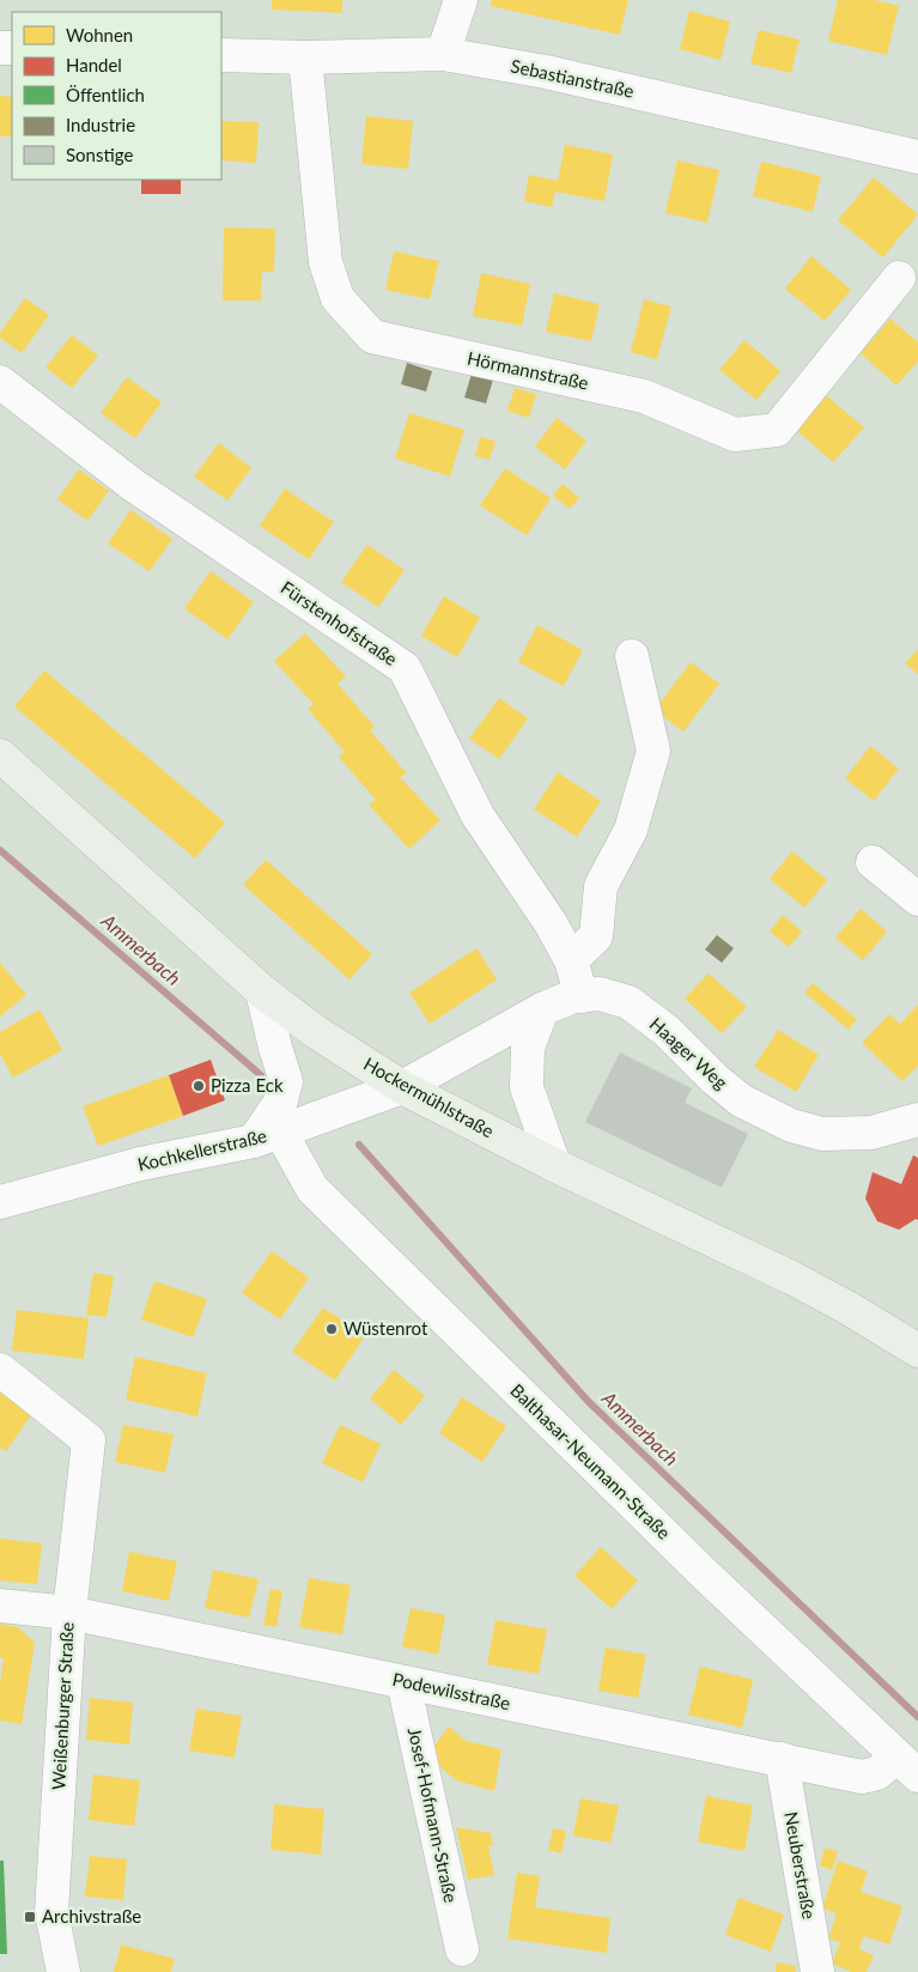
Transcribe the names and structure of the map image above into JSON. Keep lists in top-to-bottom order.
{
  "streets": {
    "main road": ["Hockermühlstraße"],
    "street": [
      "Sebastianstraße",
      "Hörmannstraße",
      "Fürstenhofstraße",
      "Haager Weg",
      "Kochkellerstraße",
      "Balthasar-Neumann-Straße",
      "Podewilsstraße",
      "Weißenburger Straße",
      "Josef-Hofmann-Straße",
      "Neuberstraße"
    ]
  },
  "crossings": [
    ["Sebastianstraße", "Hörmannstraße"],
    ["Fürstenhofstraße", "Haager Weg"],
    ["Haager Weg", "Hockermühlstraße"],
    ["Haager Weg", "Kochkellerstraße"],
    ["Hockermühlstraße", "Kochkellerstraße"],
    ["Kochkellerstraße", "Balthasar-Neumann-Straße"],
    ["Balthasar-Neumann-Straße", "Podewilsstraße"],
    ["Podewilsstraße", "Weißenburger Straße"],
    ["Podewilsstraße", "Josef-Hofmann-Straße"],
    ["Podewilsstraße", "Neuberstraße"]
  ],
  "water": ["Ammerbach"],
  "places": {
    "other": ["Pizza Eck", "Wüstenrot"],
    "transit": ["Archivstraße"]
  },
  "legend": [
    "Wohnen",
    "Handel",
    "Öffentlich",
    "Industrie",
    "Sonstige"
  ]
}
